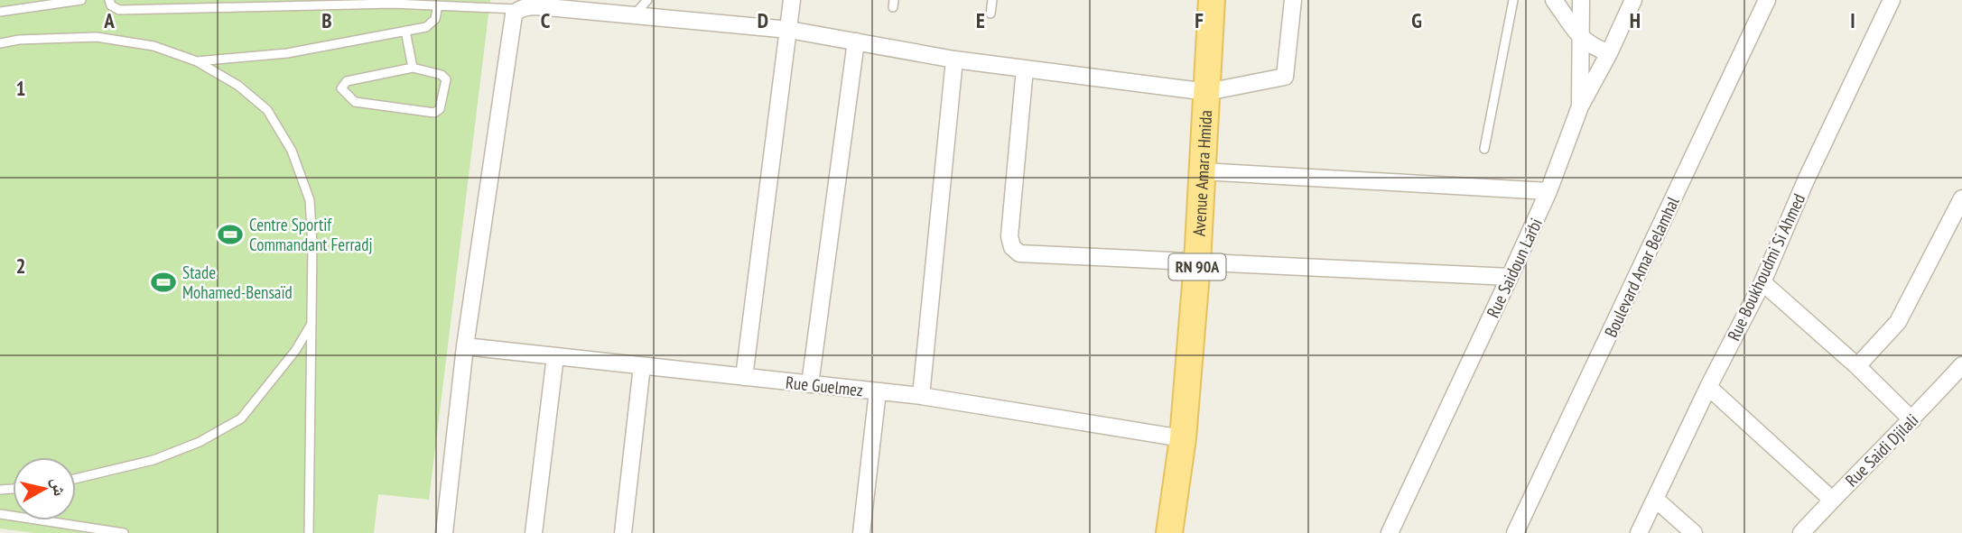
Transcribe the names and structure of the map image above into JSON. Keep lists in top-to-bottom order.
{
  "streets": {
    "main road": ["Avenue Amara Hmida", "RN 90A"],
    "street": [
      "Boulevard Amar Belamhal",
      "Rue Boukhoudmi Si Ahmed",
      "Rue Saidoun Larbi",
      "Rue Guelmez",
      "Rue Saidi Djilali"
    ]
  },
  "crossings": [
    ["Avenue Amara Hmida", "Rue Guelmez"]
  ],
  "places": {
    "sports": ["Centre Sportif Commandant Ferradj", "Stade Mohamed-Bensaïd"]
  },
  "north": "right",
  "grid": {
    "columns": [
      "A",
      "B",
      "C",
      "D",
      "E",
      "F",
      "G",
      "H",
      "I"
    ],
    "rows": ["1", "2"]
  }
}
